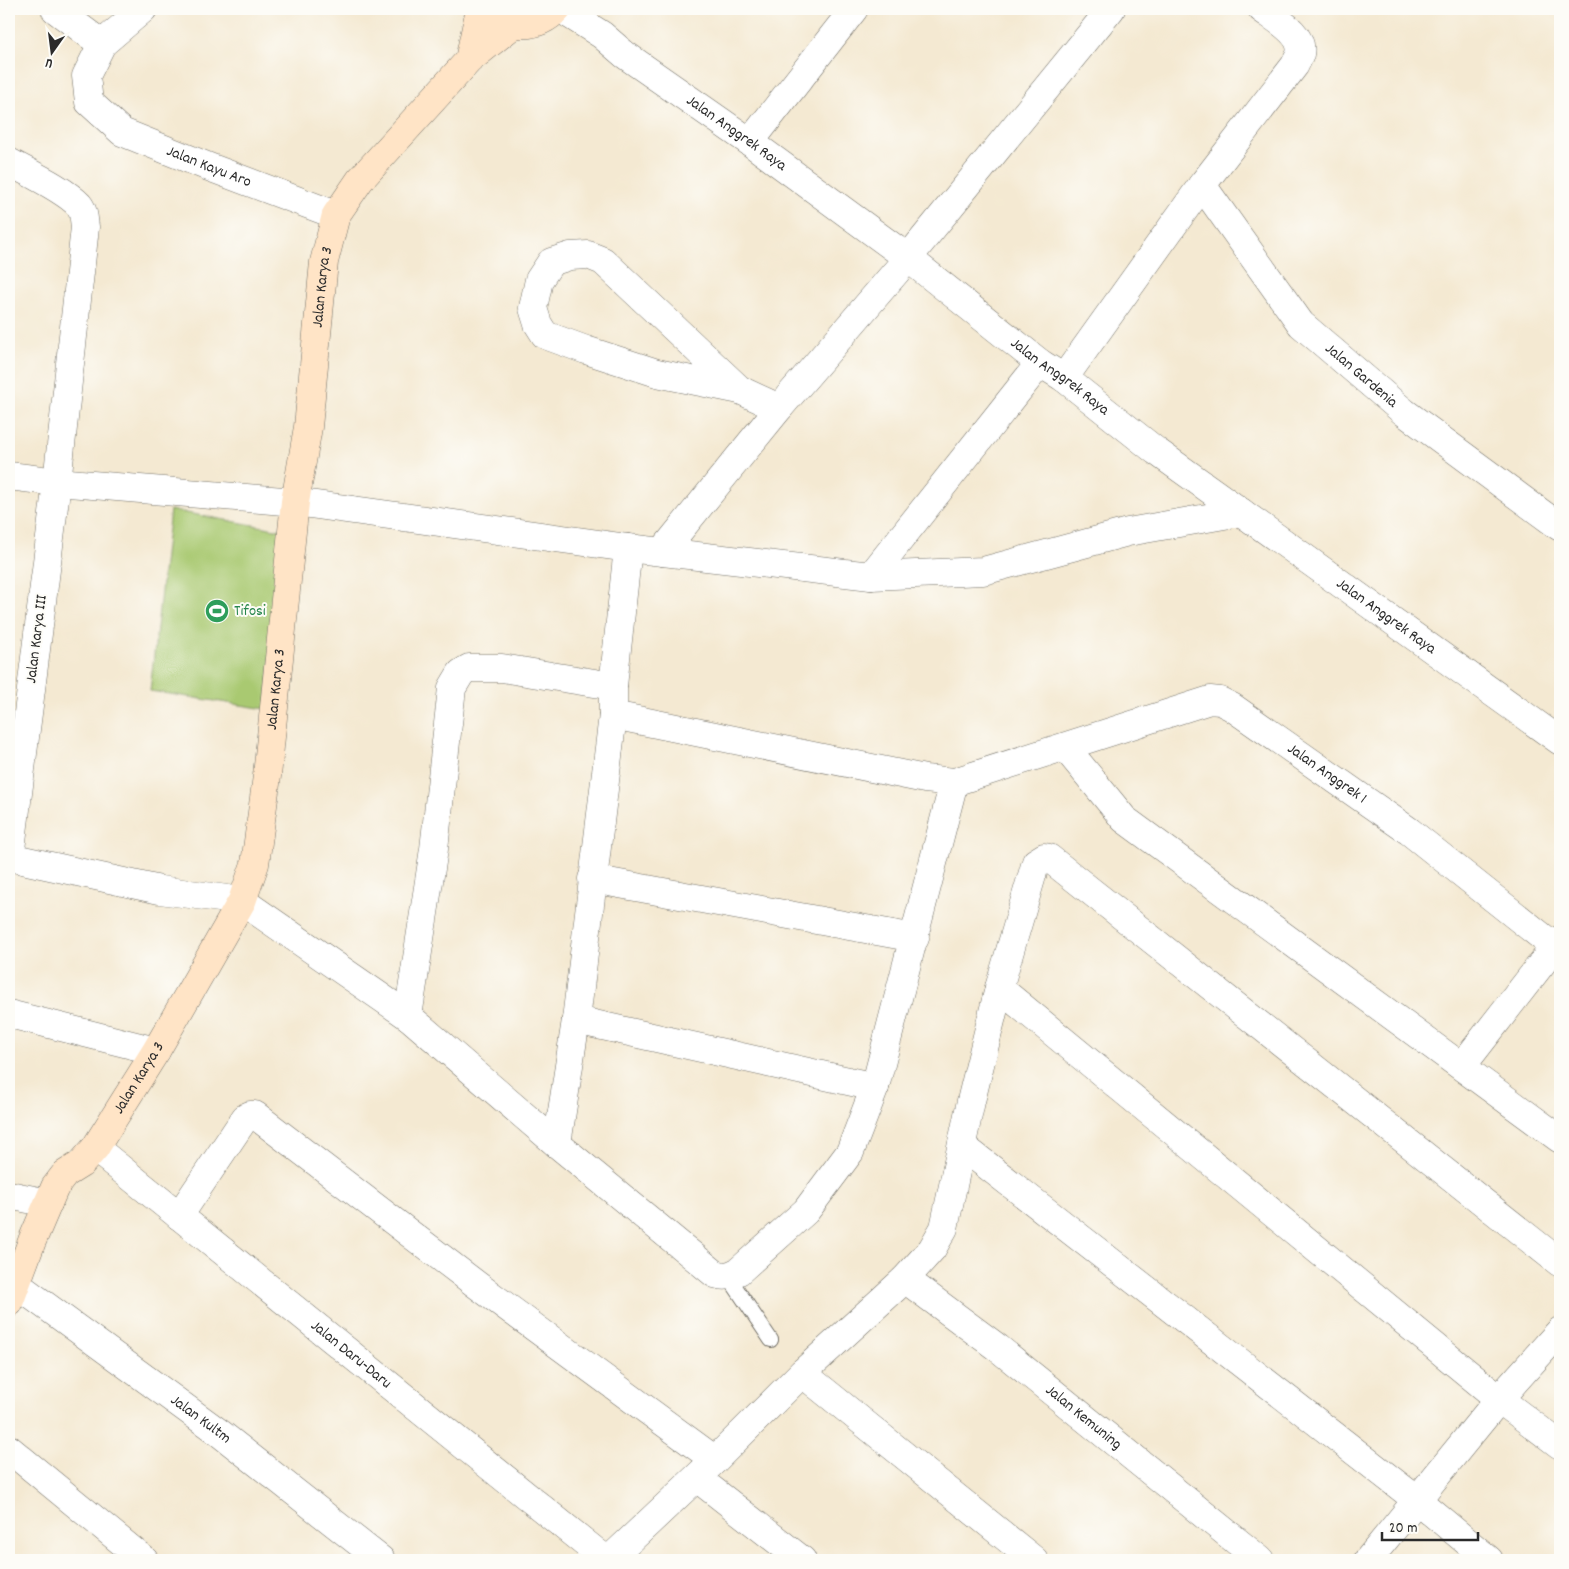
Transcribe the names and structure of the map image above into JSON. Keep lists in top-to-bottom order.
{
  "streets": {
    "street": [
      "Jalan Anggrek Raya",
      "Jalan Kayu Aro",
      "Jalan Karya 3",
      "Jalan Gardenia",
      "Jalan Karya III",
      "Jalan Anggrek 1",
      "Jalan Daru-Daru",
      "Jalan Kemuning",
      "Jalan Kultm"
    ]
  },
  "crossings": [
    ["Jalan Kayu Aro", "Jalan Karya 3"],
    ["Jalan Karya 3", "Jalan Daru-Daru"],
    ["Jalan Karya 3", "Jalan Kultm"]
  ],
  "places": {
    "sports": ["Tifosi"]
  },
  "scale_bar": "20 m",
  "north": "bottom"
}
